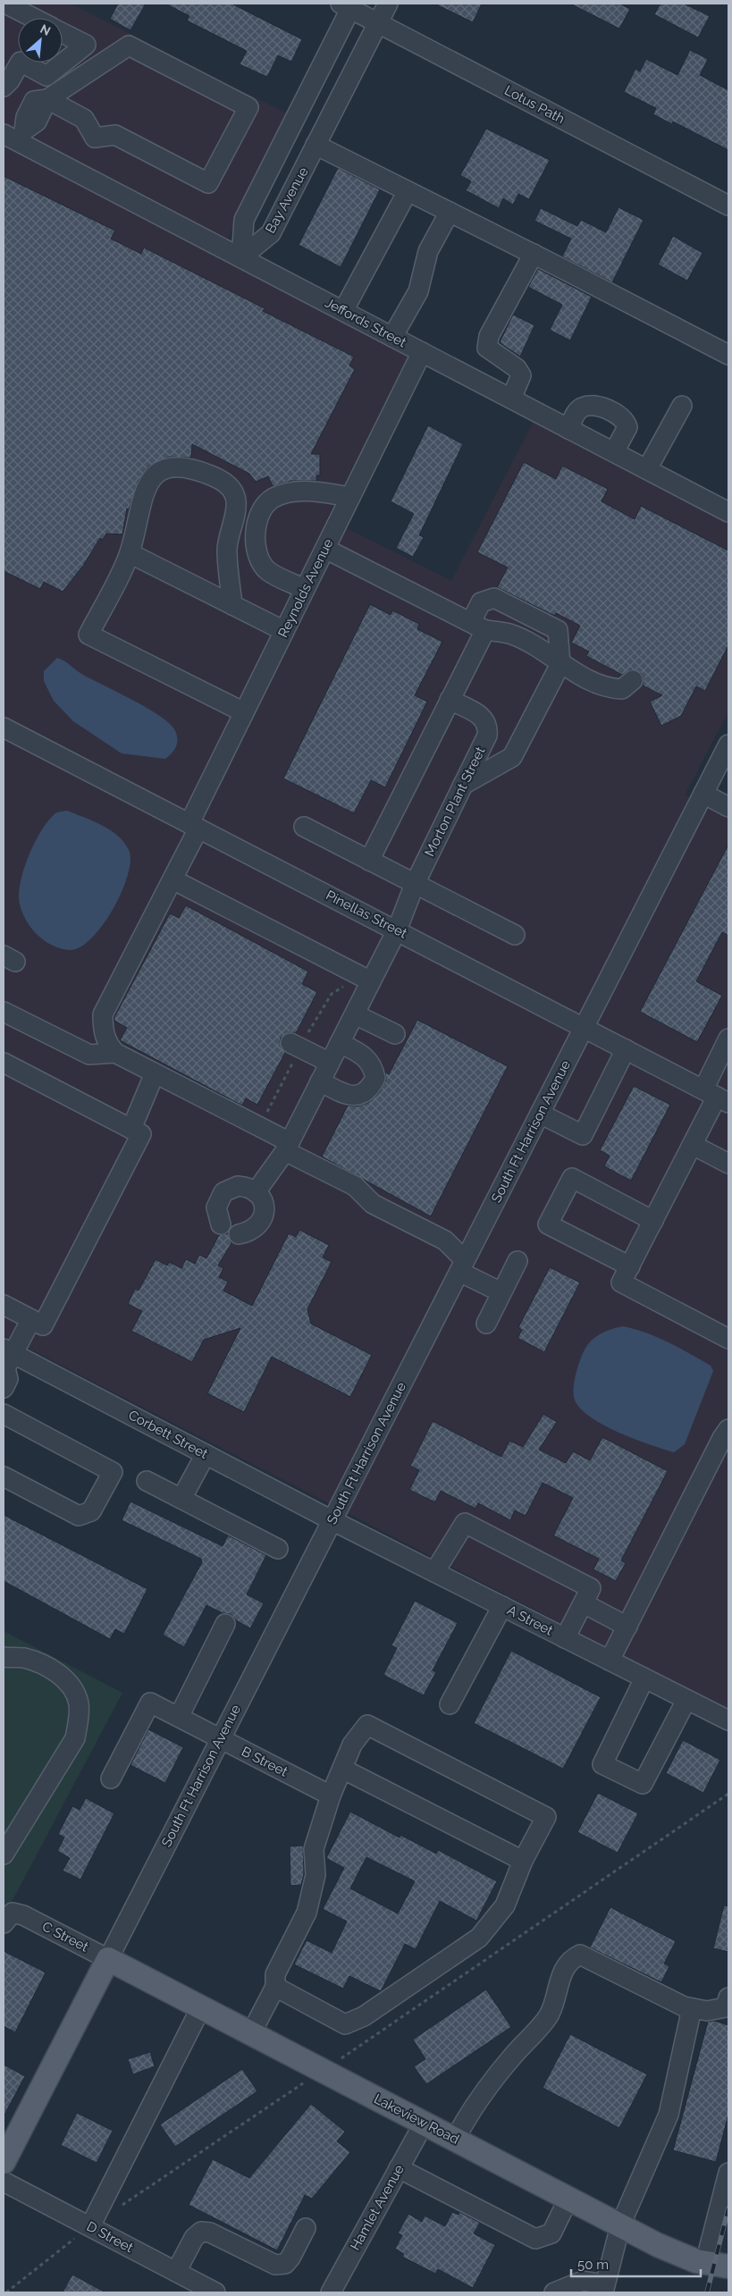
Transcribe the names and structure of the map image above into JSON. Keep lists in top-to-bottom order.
{
  "streets": {
    "main road": ["South Ft Harrison Avenue", "Lakeview Road"],
    "street": [
      "Lotus Path",
      "Bay Avenue",
      "Jeffords Street",
      "Reynolds Avenue",
      "Morton Plant Street",
      "Pinellas Street",
      "Corbett Street",
      "A Street",
      "B Street",
      "C Street",
      "Hamlet Avenue",
      "D Street"
    ]
  },
  "crossings": [
    ["Lotus Path", "Bay Avenue"],
    ["Bay Avenue", "Jeffords Street"],
    ["Jeffords Street", "Reynolds Avenue"],
    ["Reynolds Avenue", "Pinellas Street"],
    ["Morton Plant Street", "Pinellas Street"],
    ["Pinellas Street", "South Ft Harrison Avenue"],
    ["South Ft Harrison Avenue", "Corbett Street"],
    ["South Ft Harrison Avenue", "A Street"],
    ["South Ft Harrison Avenue", "B Street"],
    ["South Ft Harrison Avenue", "C Street"],
    ["South Ft Harrison Avenue", "Lakeview Road"],
    ["Corbett Street", "A Street"],
    ["C Street", "Lakeview Road"],
    ["Lakeview Road", "Hamlet Avenue"]
  ],
  "scale_bar": "50 m",
  "north": "top right"
}
